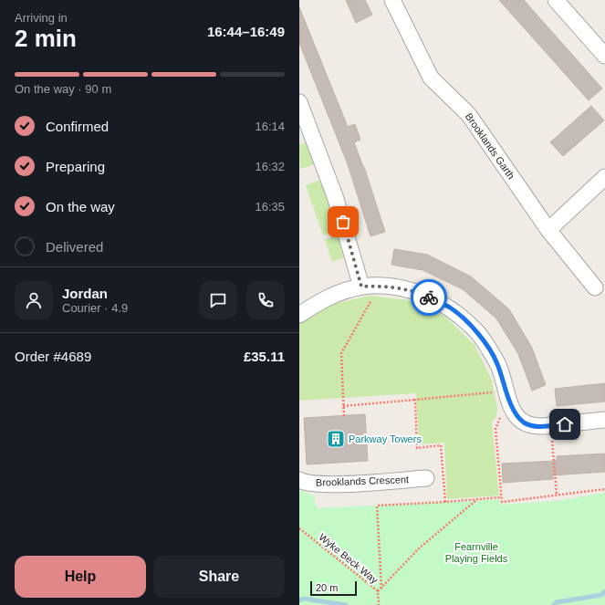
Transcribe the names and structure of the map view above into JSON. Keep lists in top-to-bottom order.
{
  "streets": {
    "street": ["Brooklands Garth", "Brooklands Crescent"],
    "path": ["Wyke Beck Way"]
  },
  "parks": ["Fearnville Playing Fields"],
  "places": {
    "building": ["Parkway Towers"]
  },
  "scale_bar": "20 m",
  "page": {
    "heading": ["2 min", "Arriving in", "16:44–16:49"],
    "panel": [
      "Jordan",
      "Courier · 4.9",
      "Order #4689",
      "£35.11"
    ],
    "bar": "On the way · 90 m",
    "list": [
      ["Confirmed", "16:14"],
      ["Preparing", "16:32"],
      ["On the way", "16:35"],
      "Delivered"
    ],
    "buttons": ["Help", "Share"],
    "scale": "20 m"
  }
}
